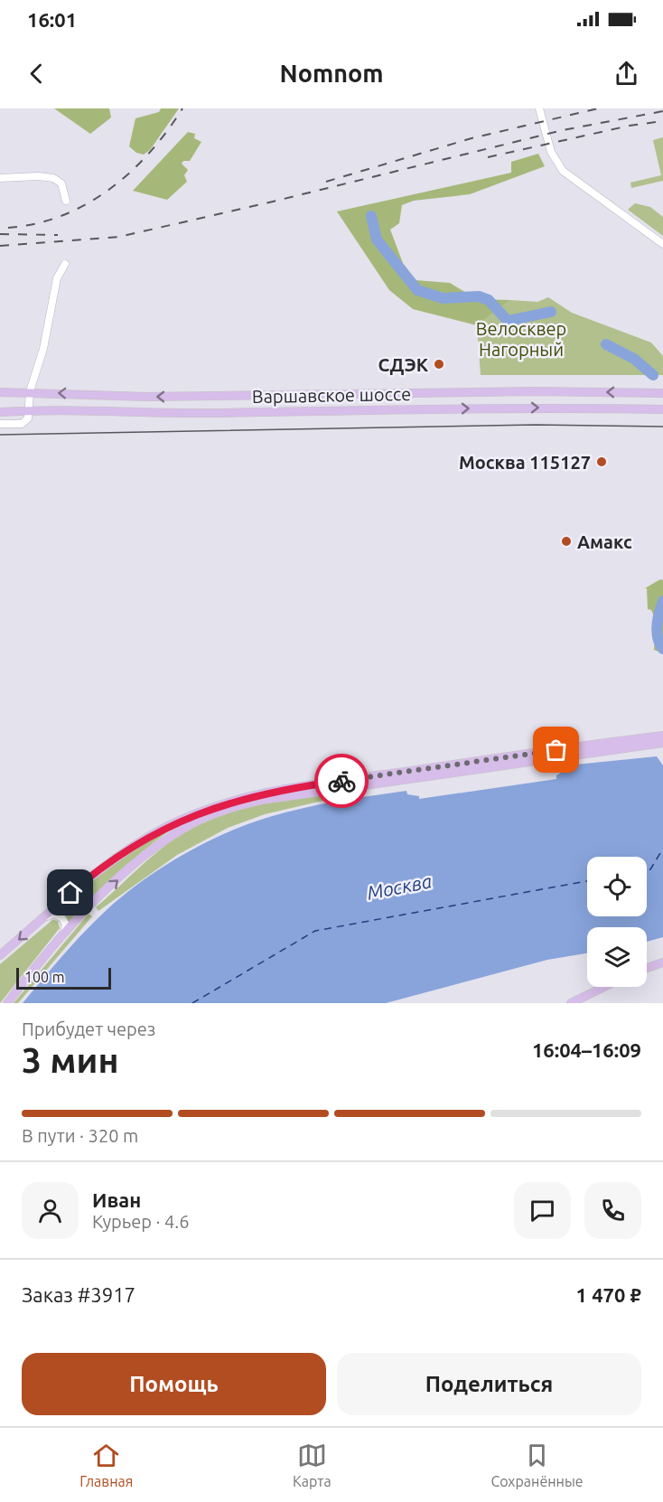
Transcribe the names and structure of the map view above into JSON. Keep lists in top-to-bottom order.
{
  "streets": {
    "main road": ["Варшавское шоссе"]
  },
  "water": ["Москва"],
  "parks": ["Велосквер Нагорный"],
  "places": ["СДЭК", "Москва 115127", "Амакс"],
  "scale_bar": "100 m",
  "page": {
    "status": "16:01",
    "header": "Nomnom",
    "scale": "100 m",
    "heading": ["3 мин", "Прибудет через", "16:04–16:09"],
    "panel": [
      "Иван",
      "Курьер · 4.6",
      "Заказ #3917",
      "1 470 ₽"
    ],
    "bar": "В пути · 320 m",
    "buttons": ["Помощь", "Поделиться"],
    "tabs": ["Главная", "Карта", "Сохранённые"]
  }
}
